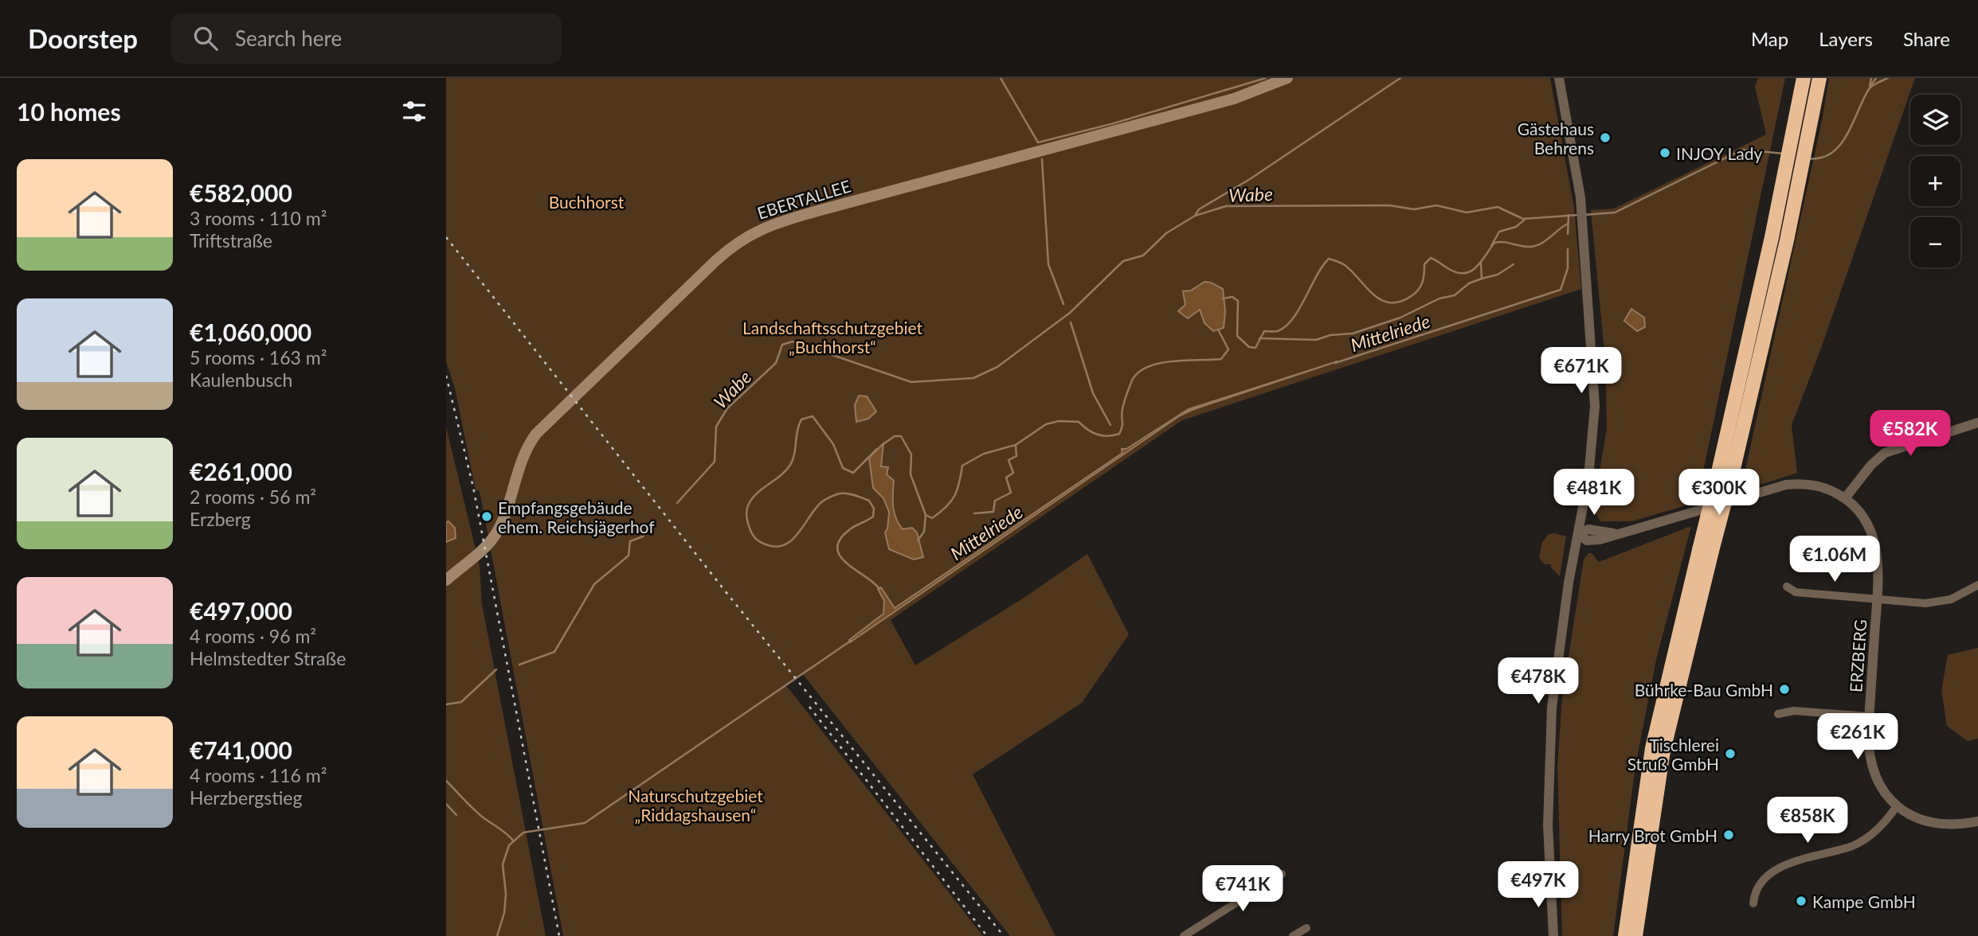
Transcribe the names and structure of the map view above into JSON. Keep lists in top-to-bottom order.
{
  "streets": {
    "main road": ["EBERTALLEE"],
    "street": ["ERZBERG"]
  },
  "water": ["Wabe", "Mittelriede"],
  "parks": ["Buchhorst", "Landschaftsschutzgebiet „Buchhorst“", "Naturschutzgebiet „Riddagshausen“"],
  "places": [
    "Gästehaus Behrens",
    "INJOY Lady",
    "Empfangsgebäude ehem. Reichsjägerhof",
    "Bührke-Bau GmbH",
    "Tischlerei Struß GmbH",
    "Harry Brot GmbH",
    "Kampe GmbH"
  ],
  "page": {
    "header": "Doorstep",
    "search": "Search here",
    "nav": ["Map", "Layers", "Share"],
    "heading": "10 homes",
    "map_buttons": ["+", "−"],
    "list": [
      {
        "name": "€582,000",
        "note": "3 rooms · 110 m² · Triftstraße"
      },
      {
        "name": "€1,060,000",
        "note": "5 rooms · 163 m² · Kaulenbusch"
      },
      {
        "name": "€261,000",
        "note": "2 rooms · 56 m² · Erzberg"
      },
      {
        "name": "€497,000",
        "note": "4 rooms · 96 m² · Helmstedter Straße"
      },
      {
        "name": "€741,000",
        "note": "4 rooms · 116 m² · Herzbergstieg"
      }
    ],
    "price": [
      "€671K",
      "€582K",
      "€481K",
      "€300K",
      "€1.06M",
      "€478K",
      "€261K",
      "€858K",
      "€497K",
      "€741K"
    ]
  }
}
